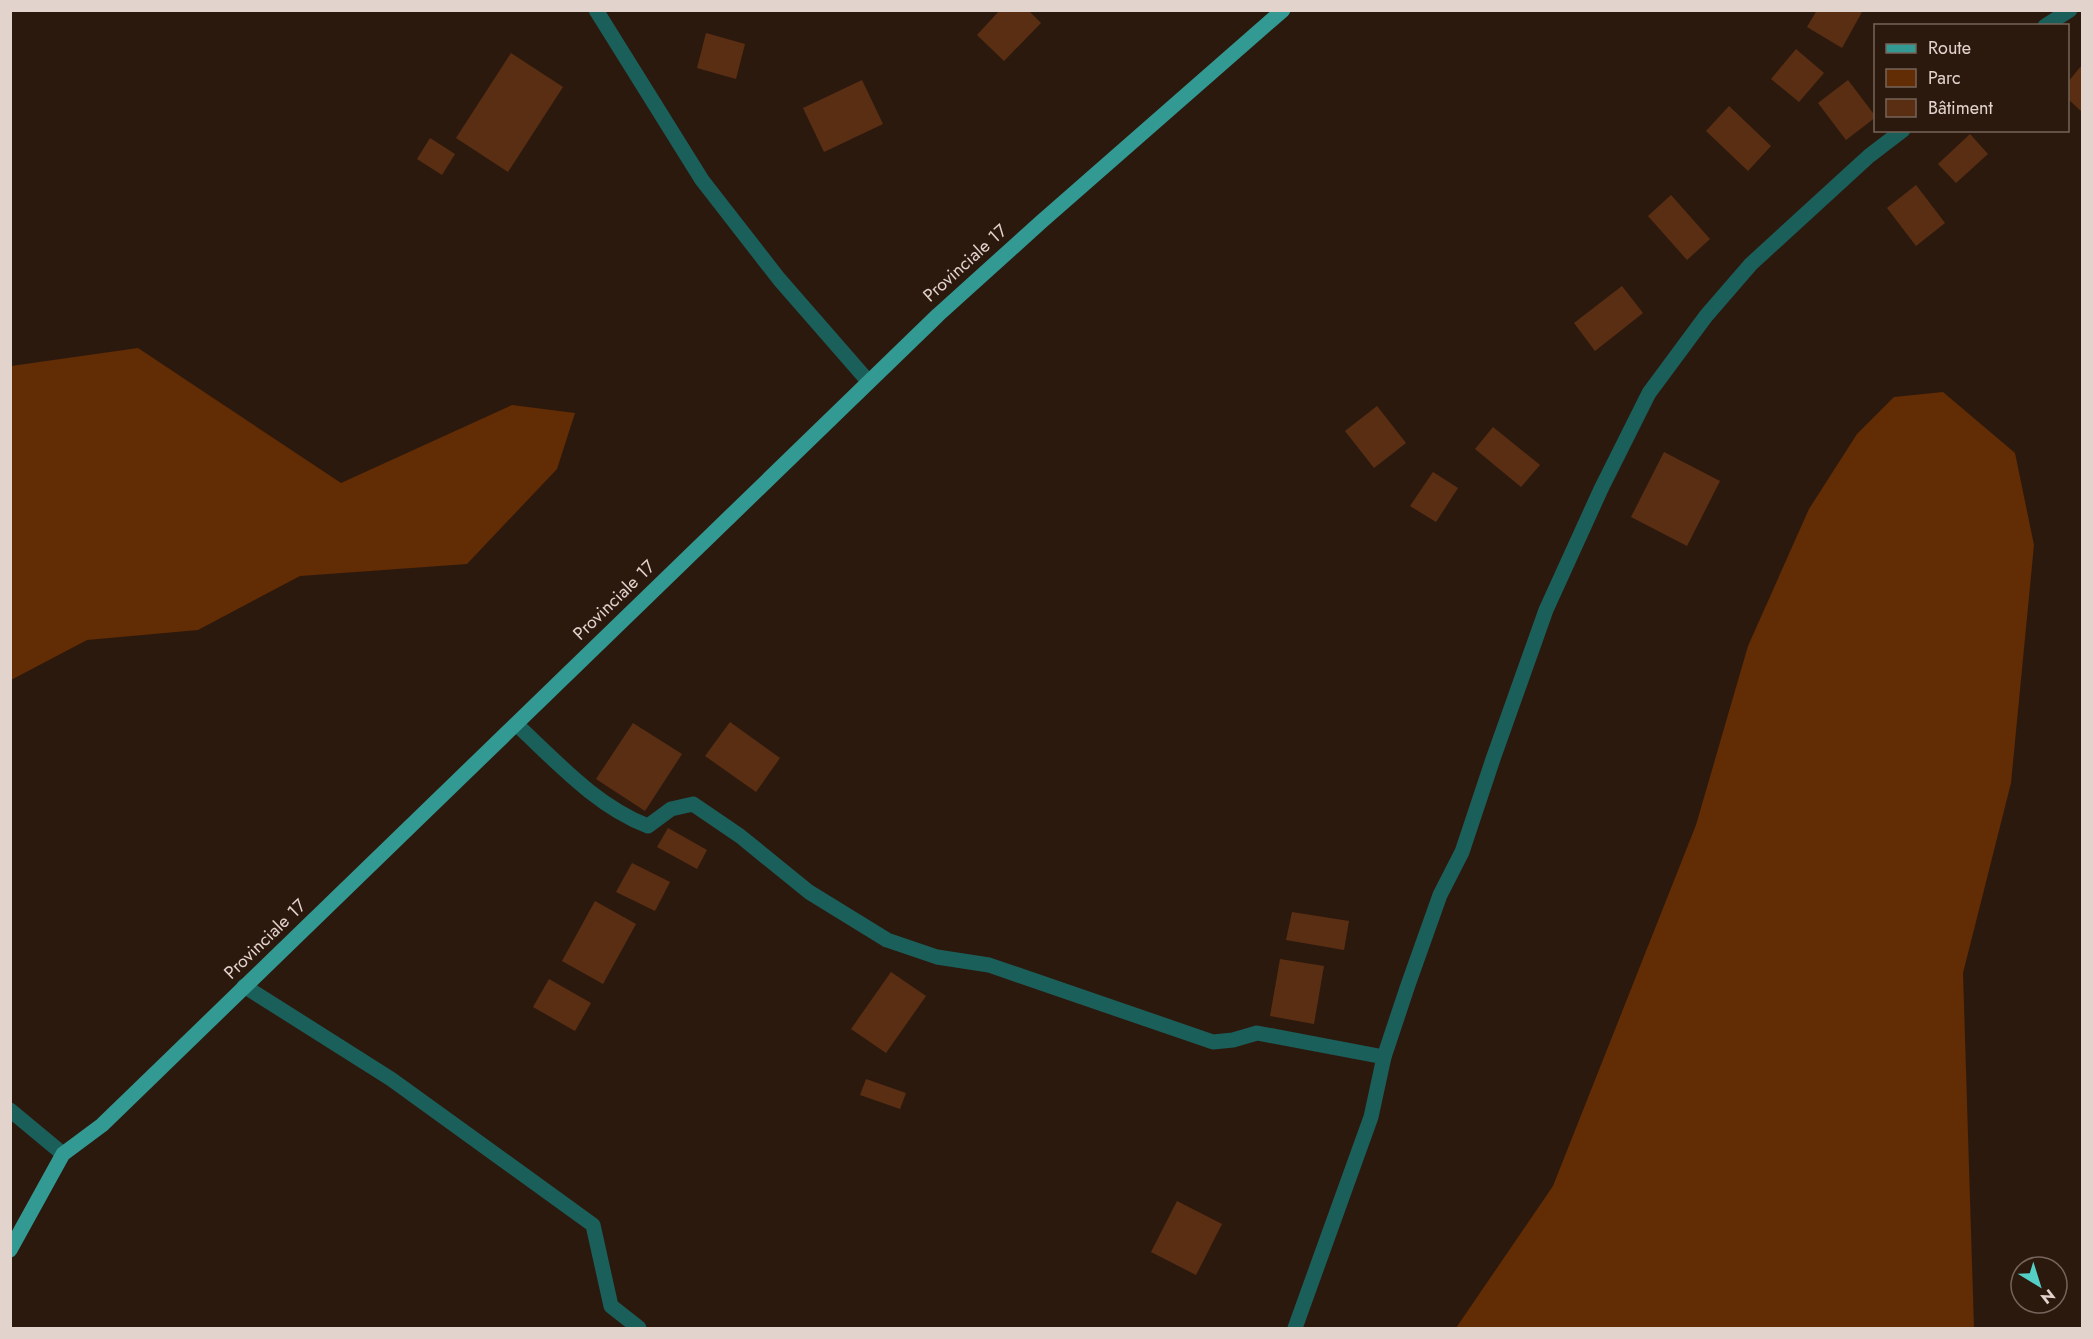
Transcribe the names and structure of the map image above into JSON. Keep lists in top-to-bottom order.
{
  "streets": {
    "main road": ["Provinciale 17"]
  },
  "legend": ["Route", "Parc", "Bâtiment"],
  "north": "bottom right"
}
